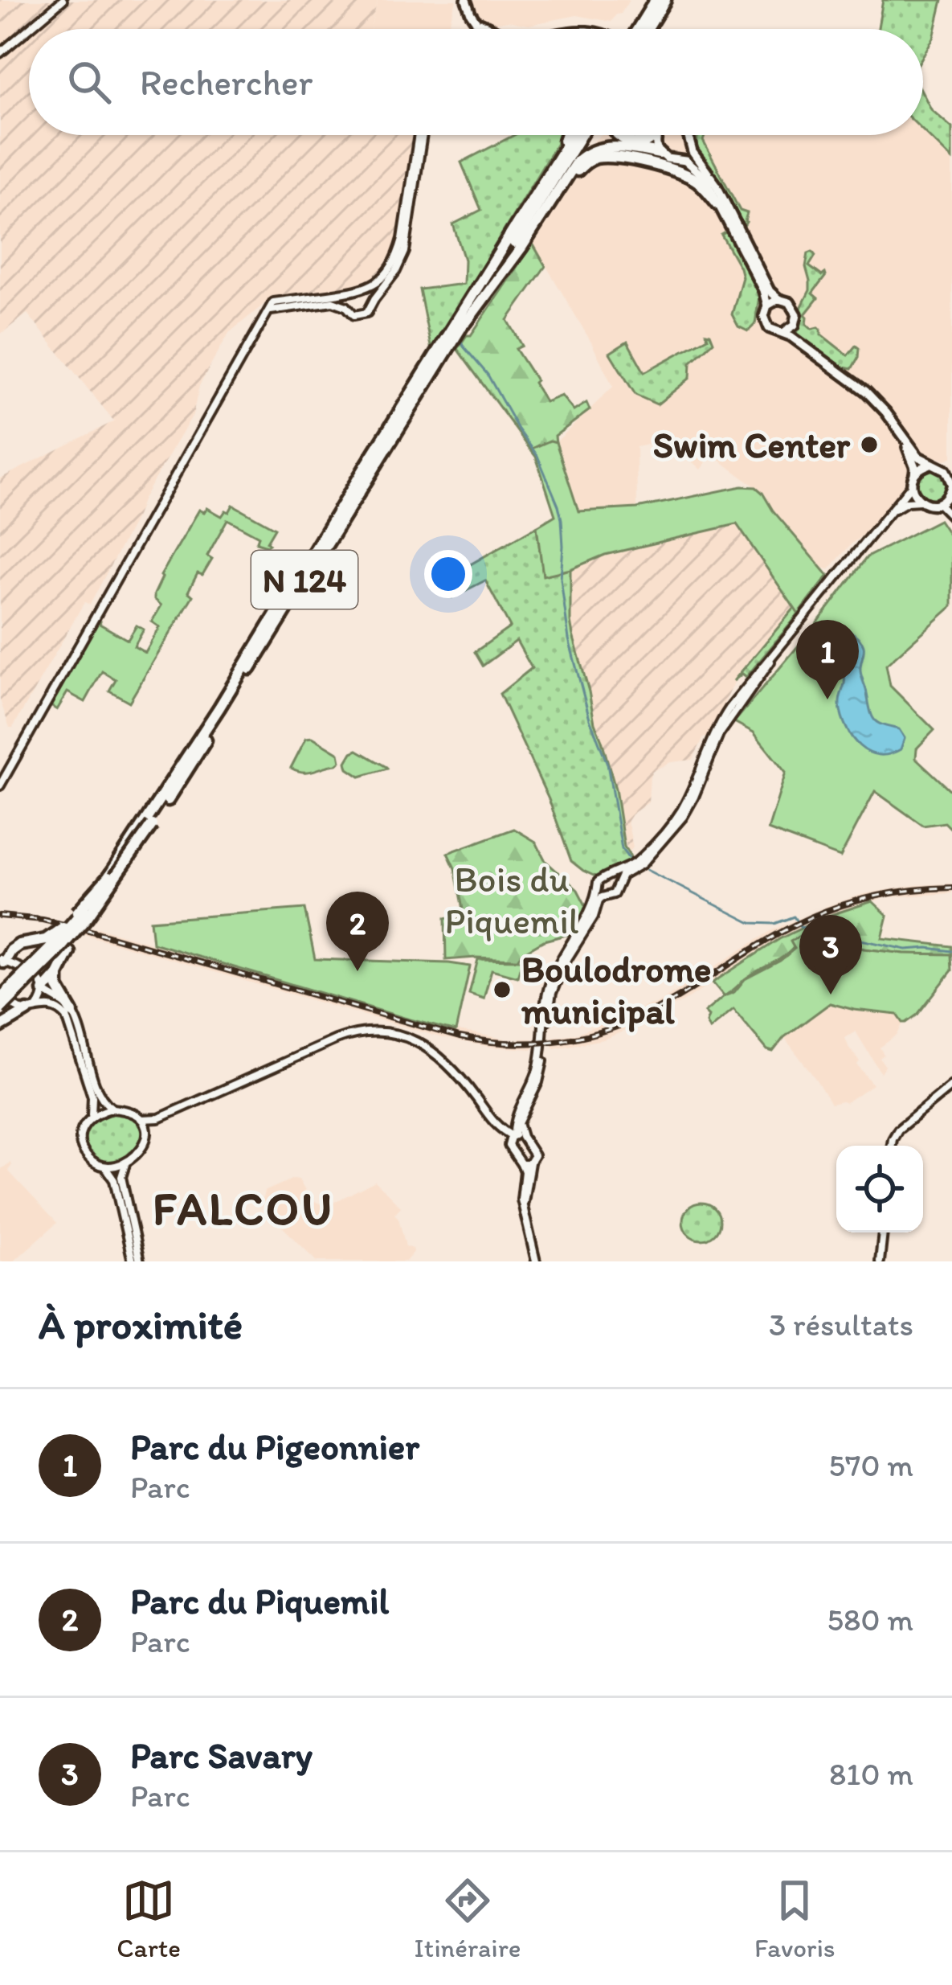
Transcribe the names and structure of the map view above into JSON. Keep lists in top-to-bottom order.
{
  "streets": {
    "highway": ["N 124"]
  },
  "districts": ["FALCOU"],
  "parks": ["Bois du Piquemil"],
  "places": ["Swim Center", "Boulodrome municipal"],
  "page": {
    "search": "Rechercher",
    "pins": ["1", "2", "3"],
    "heading": ["À proximité", "3 résultats"],
    "list": [
      {
        "mark": "1",
        "name": "Parc du Pigeonnier",
        "note": "Parc",
        "value": "570 m"
      },
      {
        "mark": "2",
        "name": "Parc du Piquemil",
        "note": "Parc",
        "value": "580 m"
      },
      {
        "mark": "3",
        "name": "Parc Savary",
        "note": "Parc",
        "value": "810 m"
      }
    ],
    "nav": ["Carte", "Itinéraire", "Favoris"]
  }
}
